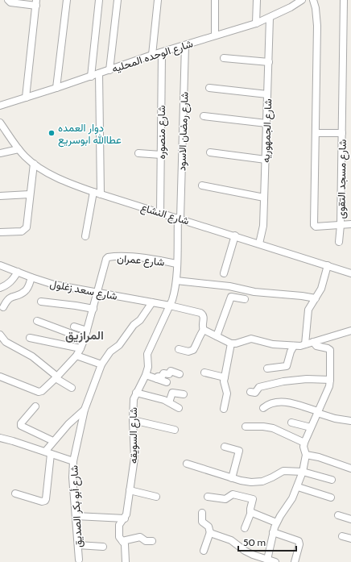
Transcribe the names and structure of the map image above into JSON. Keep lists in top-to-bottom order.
{
  "streets": {
    "street": [
      "شارع الوحده المحليه",
      "شارع الجمهوريه",
      "شارع رمضان الاسود",
      "شارع منصوره",
      "شارع مسجد التقوى",
      "شارع النشاع",
      "شارع عمران",
      "شارع سعد زغلول",
      "شارع السويقه",
      "شارع أبو بكر الصديق"
    ]
  },
  "crossings": [
    ["شارع الوحده المحليه", "شارع الجمهوريه"],
    ["شارع الوحده المحليه", "شارع رمضان الاسود"],
    ["شارع الوحده المحليه", "شارع منصوره"],
    ["شارع الجمهوريه", "شارع النشاع"],
    ["شارع رمضان الاسود", "شارع النشاع"],
    ["شارع رمضان الاسود", "شارع السويقه"],
    ["شارع منصوره", "شارع النشاع"],
    ["شارع النشاع", "شارع السويقه"],
    ["شارع عمران", "شارع سعد زغلول"],
    ["شارع عمران", "شارع السويقه"],
    ["شارع سعد زغلول", "شارع السويقه"],
    ["شارع سعد زغلول", "شارع أبو بكر الصديق"]
  ],
  "districts": ["المرازيق"],
  "places": ["دوار العمده عطاالله ابوسريع"],
  "scale_bar": "50 m"
}
